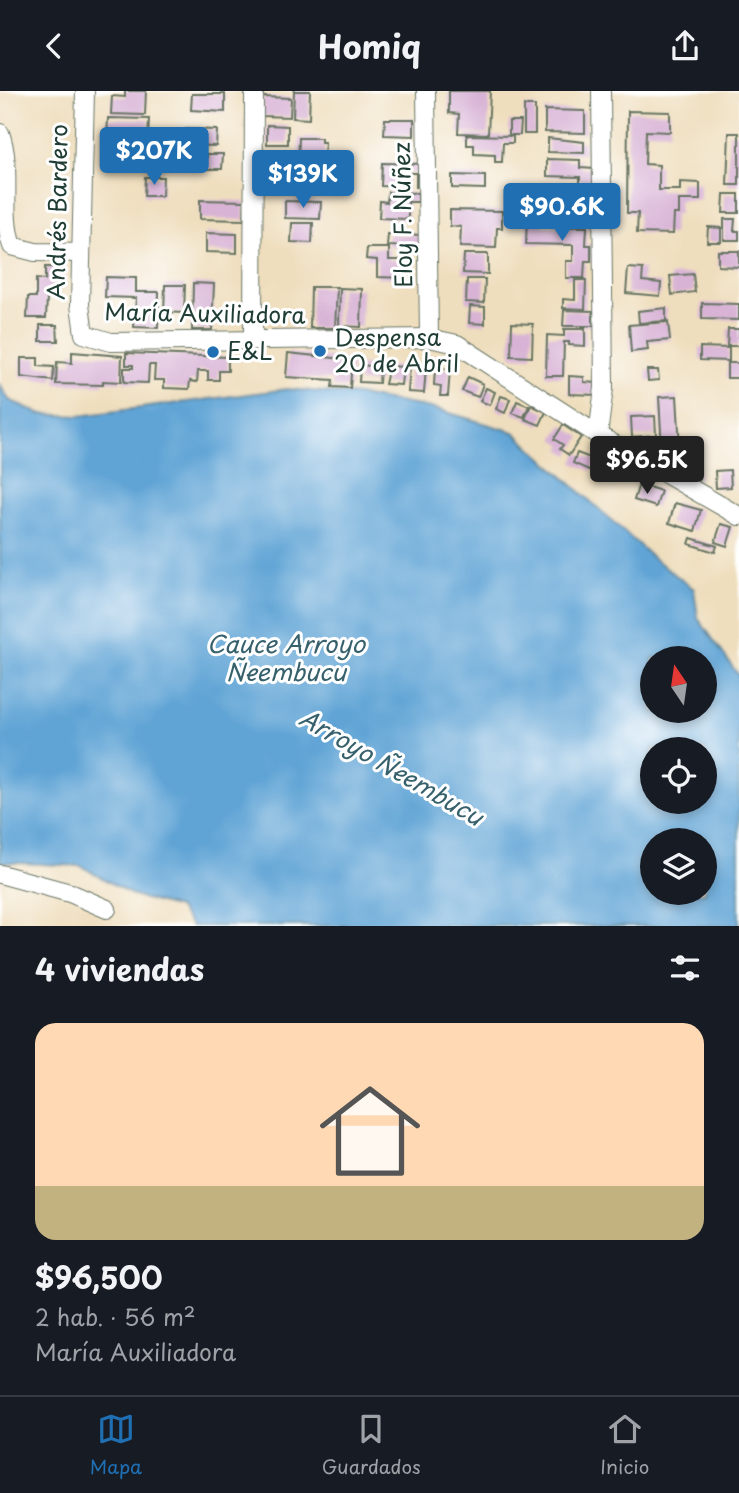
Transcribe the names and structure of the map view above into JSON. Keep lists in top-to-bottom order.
{
  "streets": {
    "street": ["Andrés Bardero", "Eloy F. Núñez", "María Auxiliadora"]
  },
  "crossings": [
    ["Andrés Bardero", "María Auxiliadora"],
    ["Eloy F. Núñez", "María Auxiliadora"]
  ],
  "water": ["Cauce Arroyo Ñeembucu", "Arroyo Ñeembucu"],
  "places": ["Despensa 20 de Abril", "E&L"],
  "north": "top",
  "page": {
    "header": "Homiq",
    "price": [
      "$207K",
      "$139K",
      "$90.6K",
      "$96.5K"
    ],
    "heading": "4 viviendas",
    "list": [
      {
        "name": "$96,500",
        "note": "2 hab. · 56 m² · María Auxiliadora"
      }
    ],
    "tabs": ["Mapa", "Guardados", "Inicio"]
  }
}
